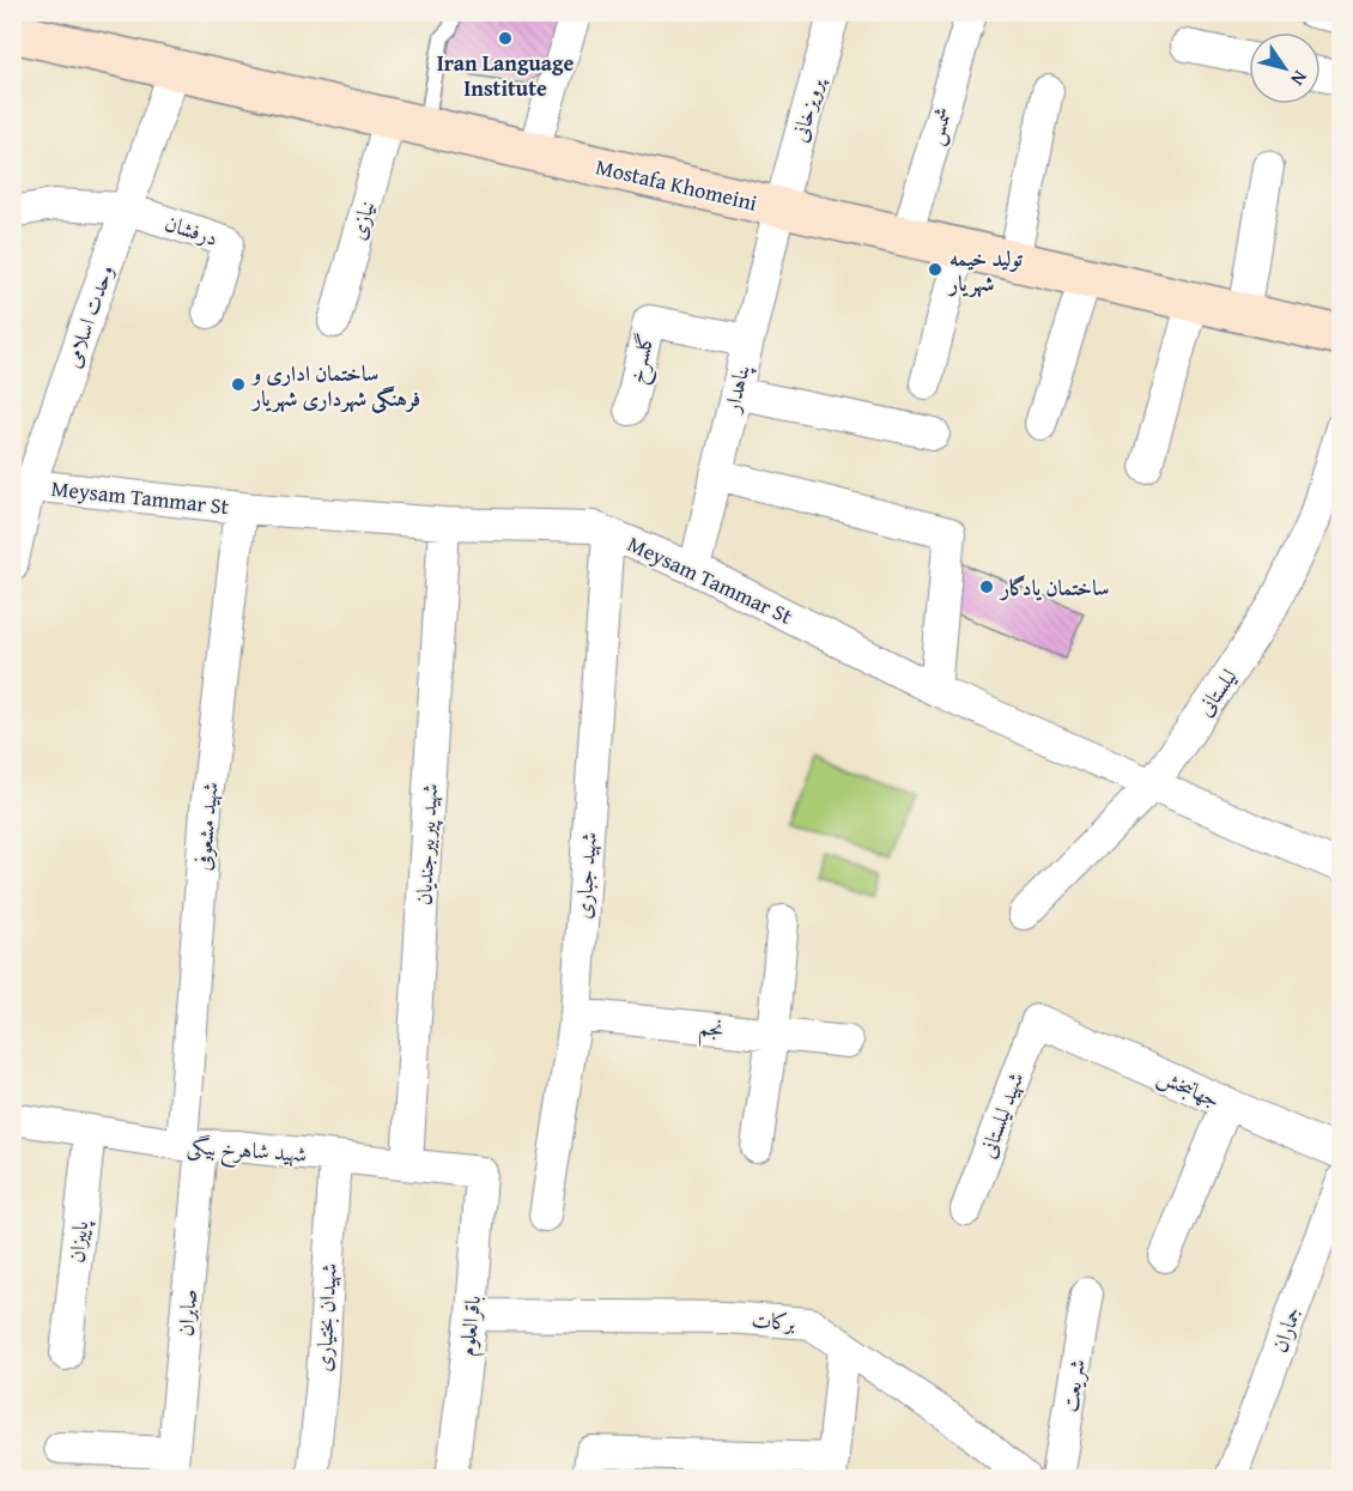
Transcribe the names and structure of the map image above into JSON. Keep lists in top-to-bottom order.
{
  "streets": {
    "main road": ["Mostafa Khomeini"],
    "street": [
      "پرویزخانی",
      "شمس",
      "نیازی",
      "درفشان",
      "وحدت اسلامی",
      "گلسرخ",
      "پناهدار",
      "Meysam Tammar St",
      "لیلستانی",
      "شهید مشعوفی",
      "شهید پیربیرجندیان",
      "شهید جباری",
      "نجم",
      "جهانبخش",
      "شهید لیلستانی",
      "شهید شاهرخ بیگی",
      "پاییزان",
      "صابران",
      "شهیدان بختیاری",
      "برکات",
      "باقرالعلوم",
      "جماران",
      "شریعت"
    ]
  },
  "crossings": [
    ["پرویزخانی", "Mostafa Khomeini"],
    ["پرویزخانی", "پناهدار"],
    ["شمس", "Mostafa Khomeini"],
    ["Mostafa Khomeini", "نیازی"],
    ["Mostafa Khomeini", "وحدت اسلامی"],
    ["Mostafa Khomeini", "پناهدار"],
    ["درفشان", "وحدت اسلامی"],
    ["وحدت اسلامی", "Meysam Tammar St"],
    ["گلسرخ", "پناهدار"],
    ["پناهدار", "Meysam Tammar St"],
    ["Meysam Tammar St", "لیلستانی"],
    ["Meysam Tammar St", "شهید مشعوفی"],
    ["Meysam Tammar St", "شهید پیربیرجندیان"],
    ["Meysam Tammar St", "شهید جباری"],
    ["شهید مشعوفی", "شهید شاهرخ بیگی"],
    ["شهید مشعوفی", "صابران"],
    ["شهید پیربیرجندیان", "شهید شاهرخ بیگی"],
    ["شهید جباری", "نجم"],
    ["جهانبخش", "شهید لیلستانی"],
    ["شهید شاهرخ بیگی", "پاییزان"],
    ["شهید شاهرخ بیگی", "صابران"],
    ["شهید شاهرخ بیگی", "شهیدان بختیاری"],
    ["شهید شاهرخ بیگی", "باقرالعلوم"],
    ["برکات", "باقرالعلوم"]
  ],
  "places": [
    "Iran Language Institute",
    "تولید خیمه شهریار",
    "ساختمان اداری و فرهنگی شهرداری شهریار",
    "ساختمان یادگار"
  ],
  "north": "bottom right"
}
